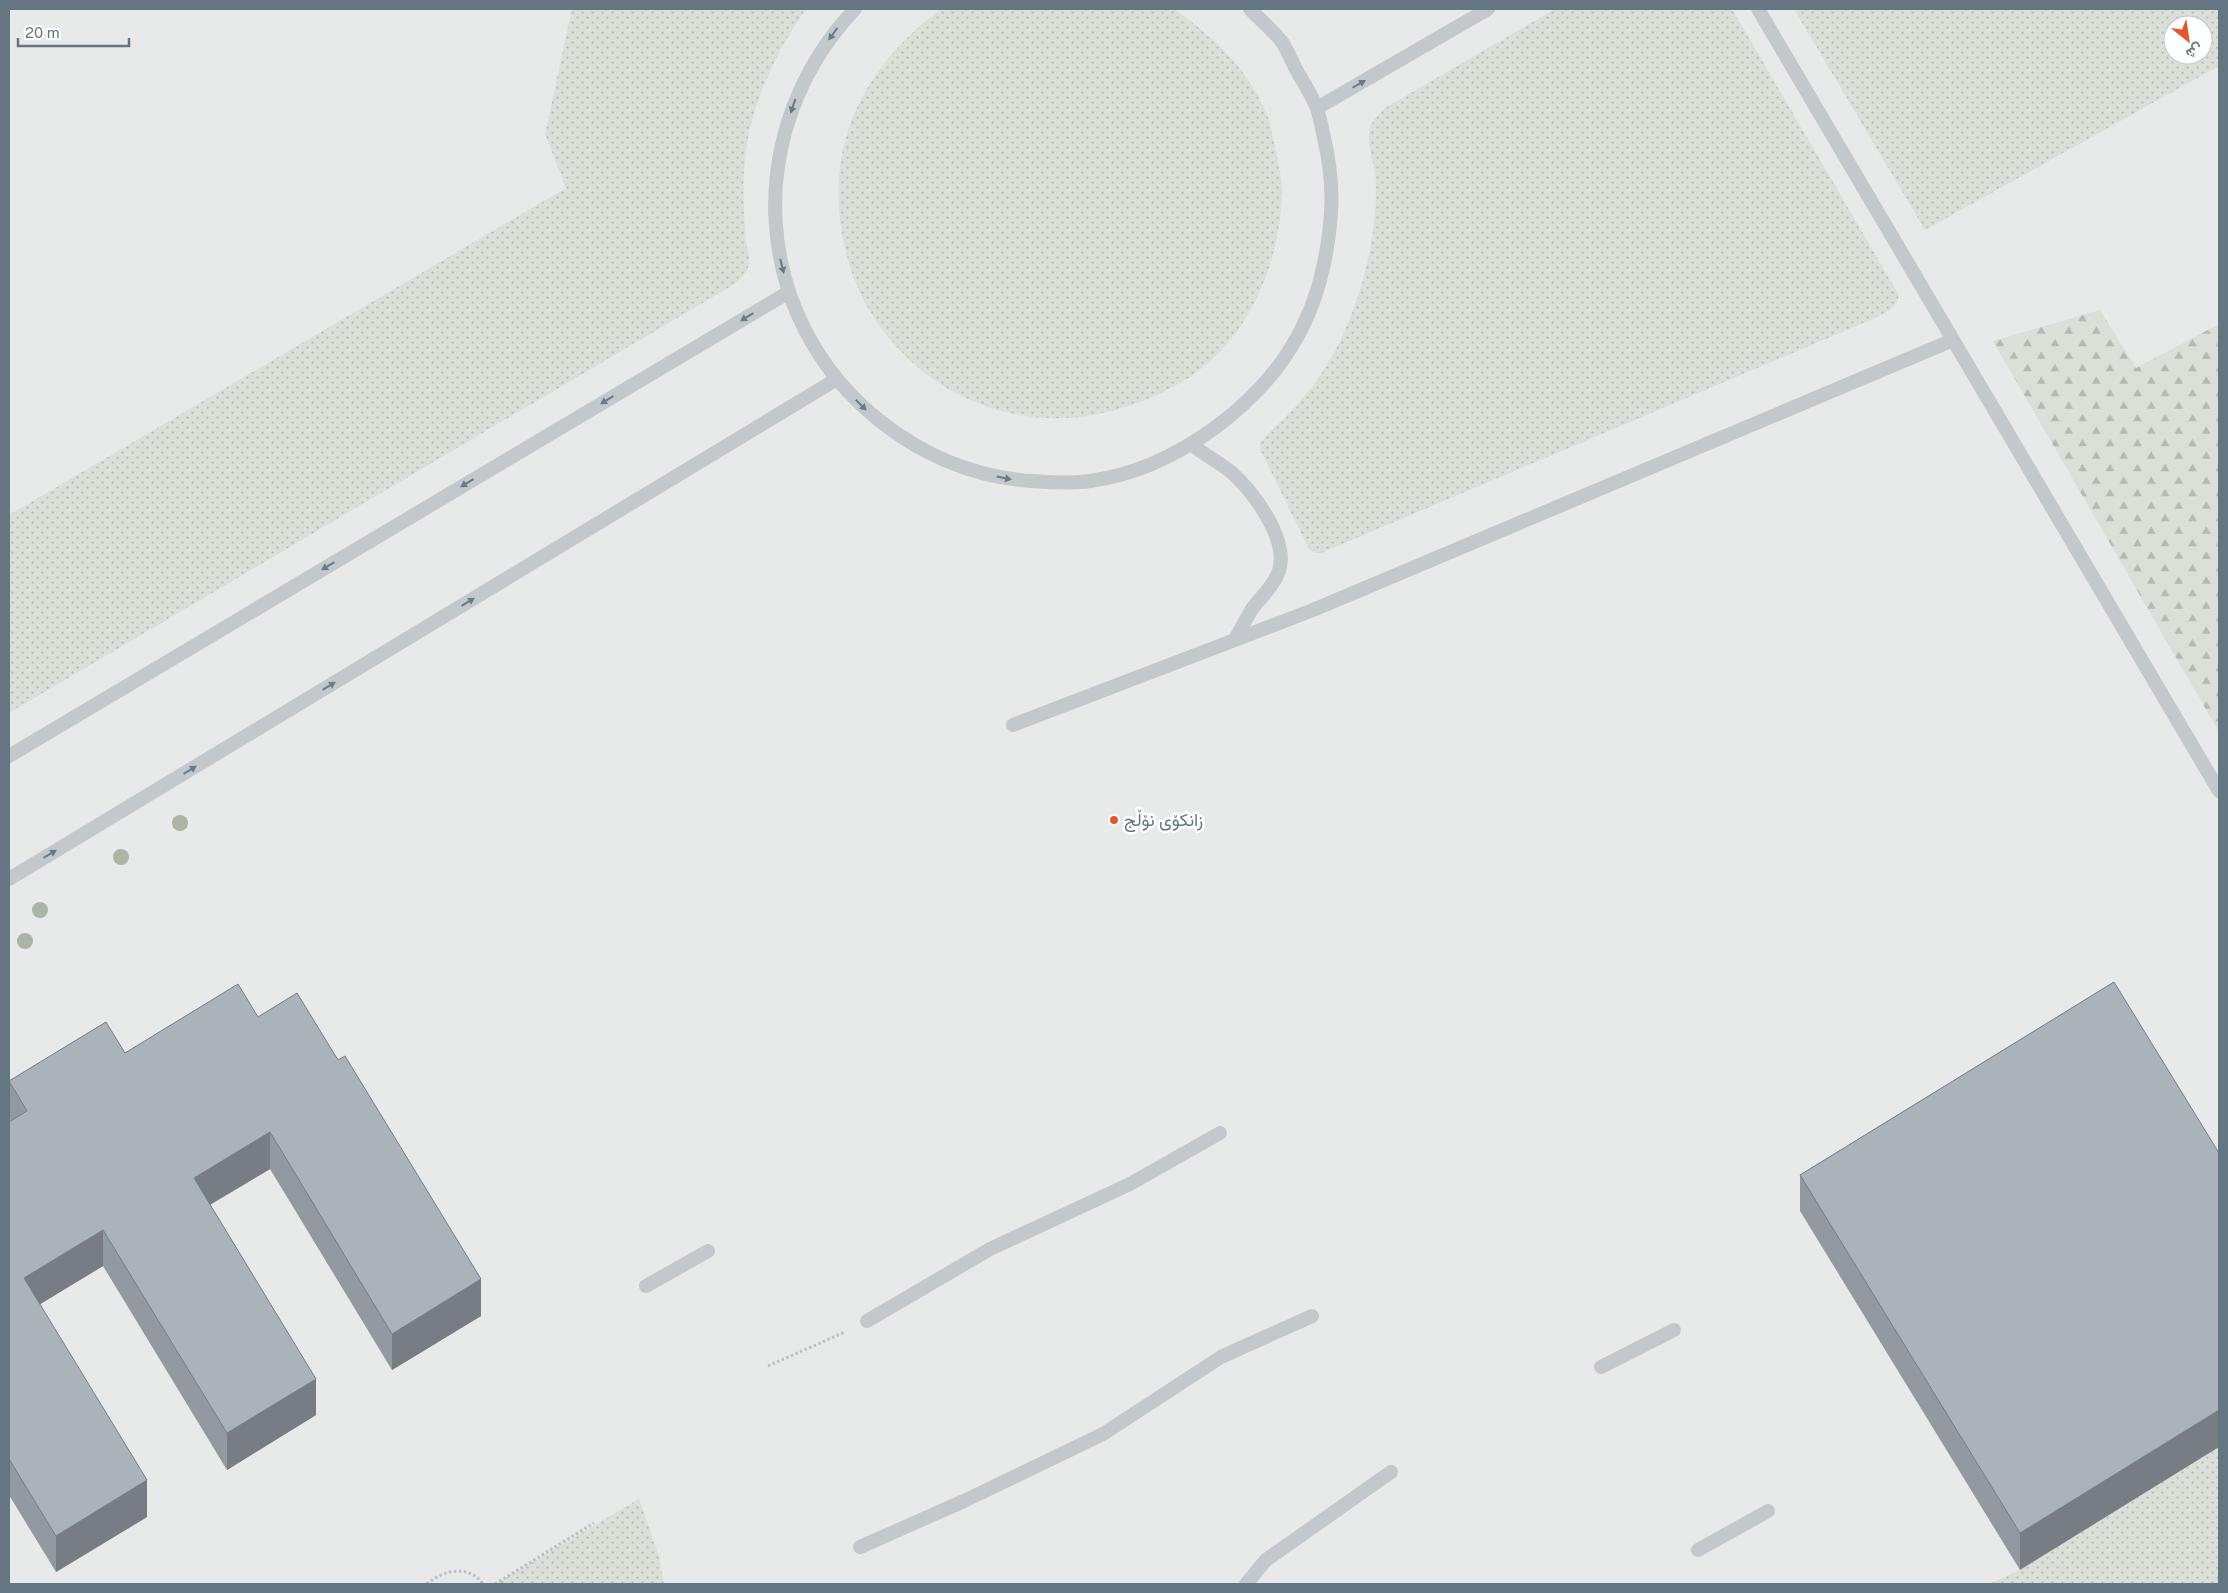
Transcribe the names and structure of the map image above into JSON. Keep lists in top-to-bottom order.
{
  "places": ["زانکۆی نۆڵج"],
  "scale_bar": "20 m",
  "north": "bottom right"
}
